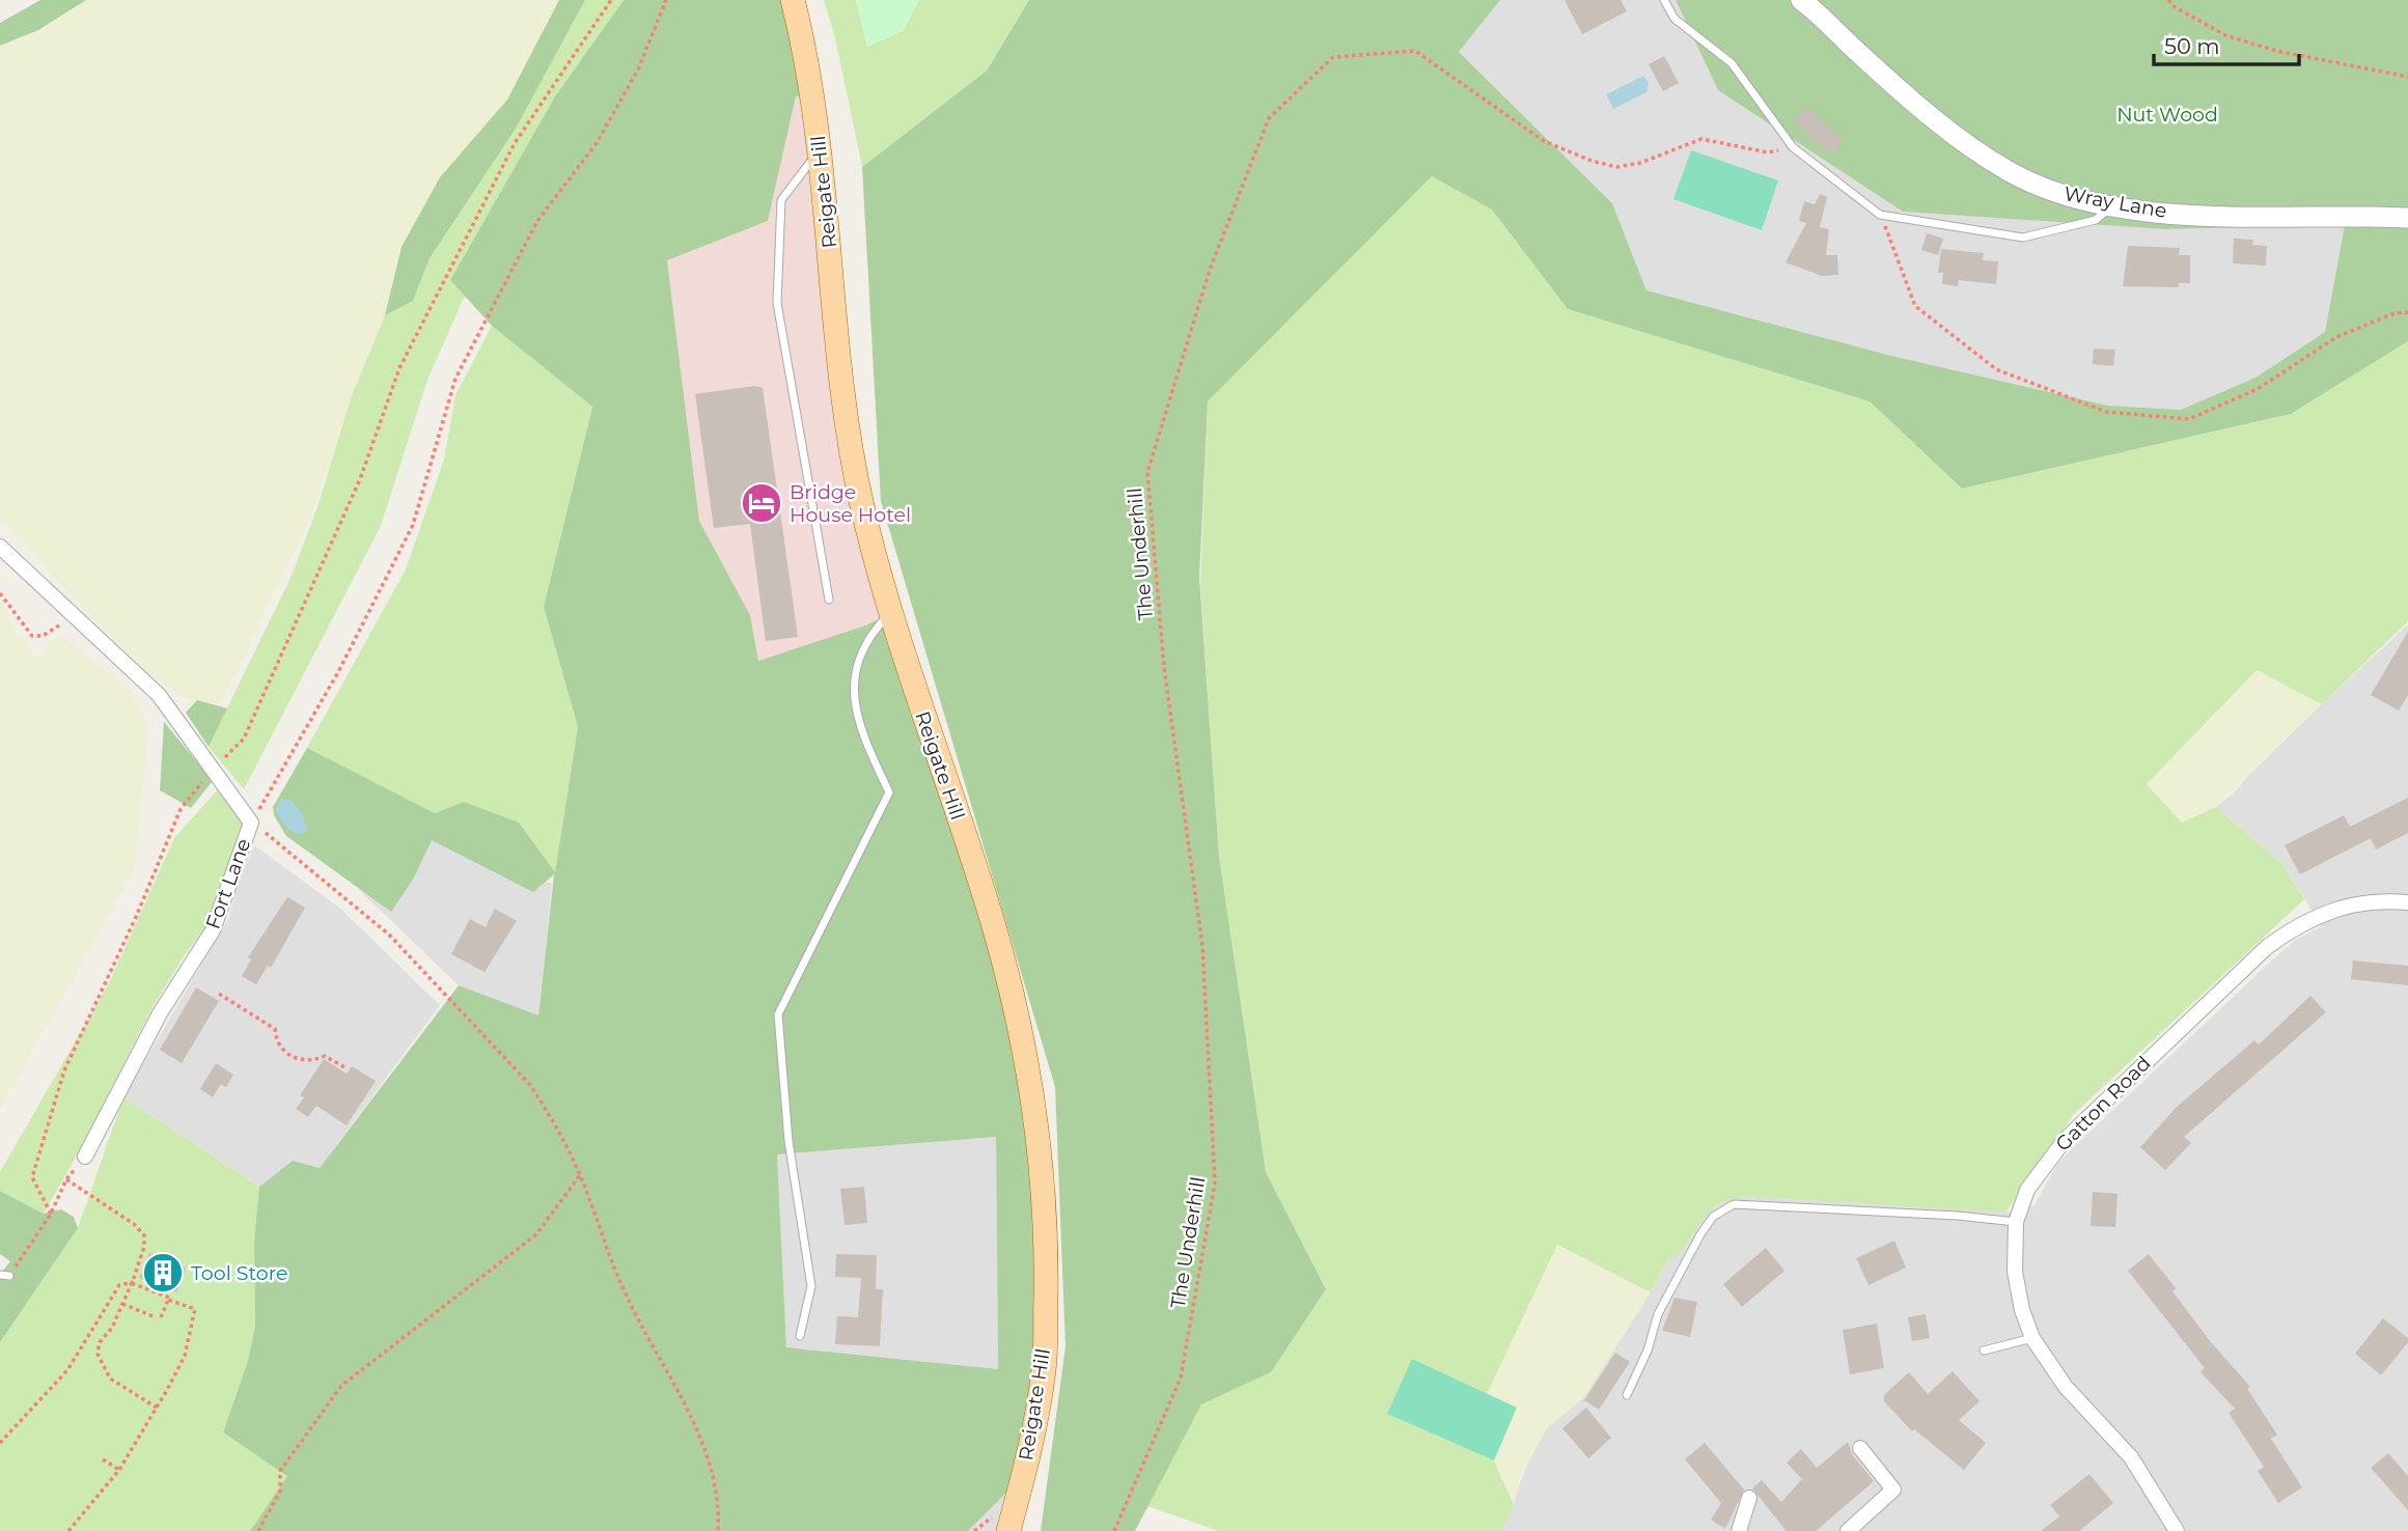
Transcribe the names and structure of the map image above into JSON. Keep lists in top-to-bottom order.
{
  "streets": {
    "main road": ["Reigate Hill"],
    "street": ["Wray Lane", "Fort Lane", "Gatton Road"],
    "path": ["The Underhill"]
  },
  "parks": ["Nut Wood"],
  "places": {
    "hotel": ["Bridge House Hotel"],
    "building": ["Tool Store"]
  },
  "scale_bar": "50 m"
}
